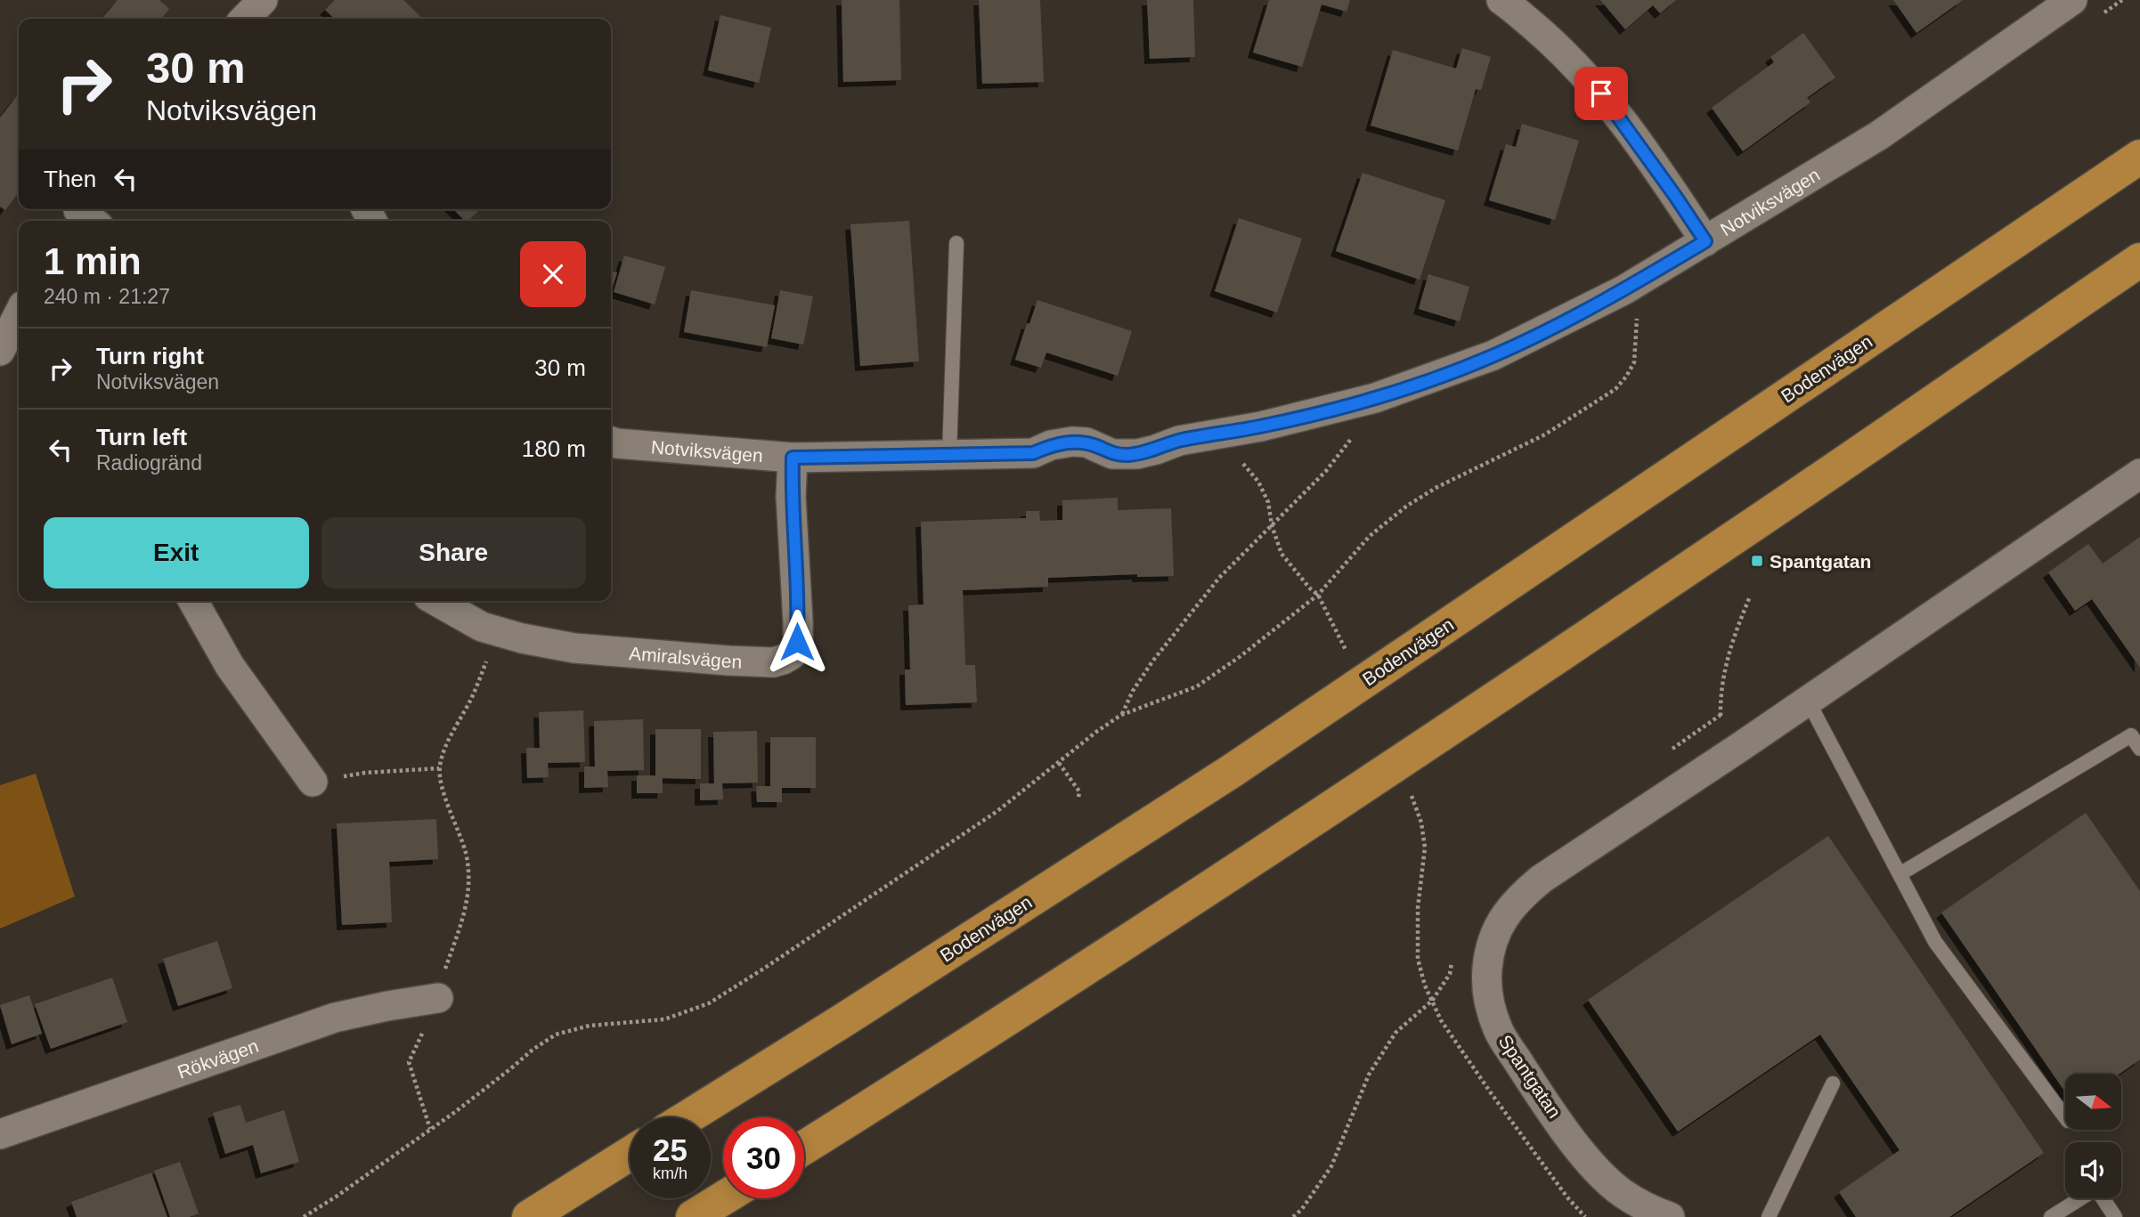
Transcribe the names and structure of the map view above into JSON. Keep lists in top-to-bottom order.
{
  "streets": {
    "main road": ["Bodenvägen"],
    "street": [
      "Notviksvägen",
      "Amiralsvägen",
      "Rökvägen",
      "Spantgatan"
    ]
  },
  "crossings": [
    ["Notviksvägen", "Amiralsvägen"]
  ],
  "places": {
    "transit": ["Spantgatan"]
  },
  "north": "right",
  "page": {
    "turn": ["30 m", "Notviksvägen"],
    "then": "Then",
    "heading": ["1 min", "240 m · 21:27"],
    "list": [
      {
        "name": "Turn right",
        "note": "Notviksvägen",
        "value": "30 m"
      },
      {
        "name": "Turn left",
        "note": "Radiogränd",
        "value": "180 m"
      }
    ],
    "buttons": ["Exit", "Share"],
    "speed": "25 km/h",
    "limit": "30"
  }
}
